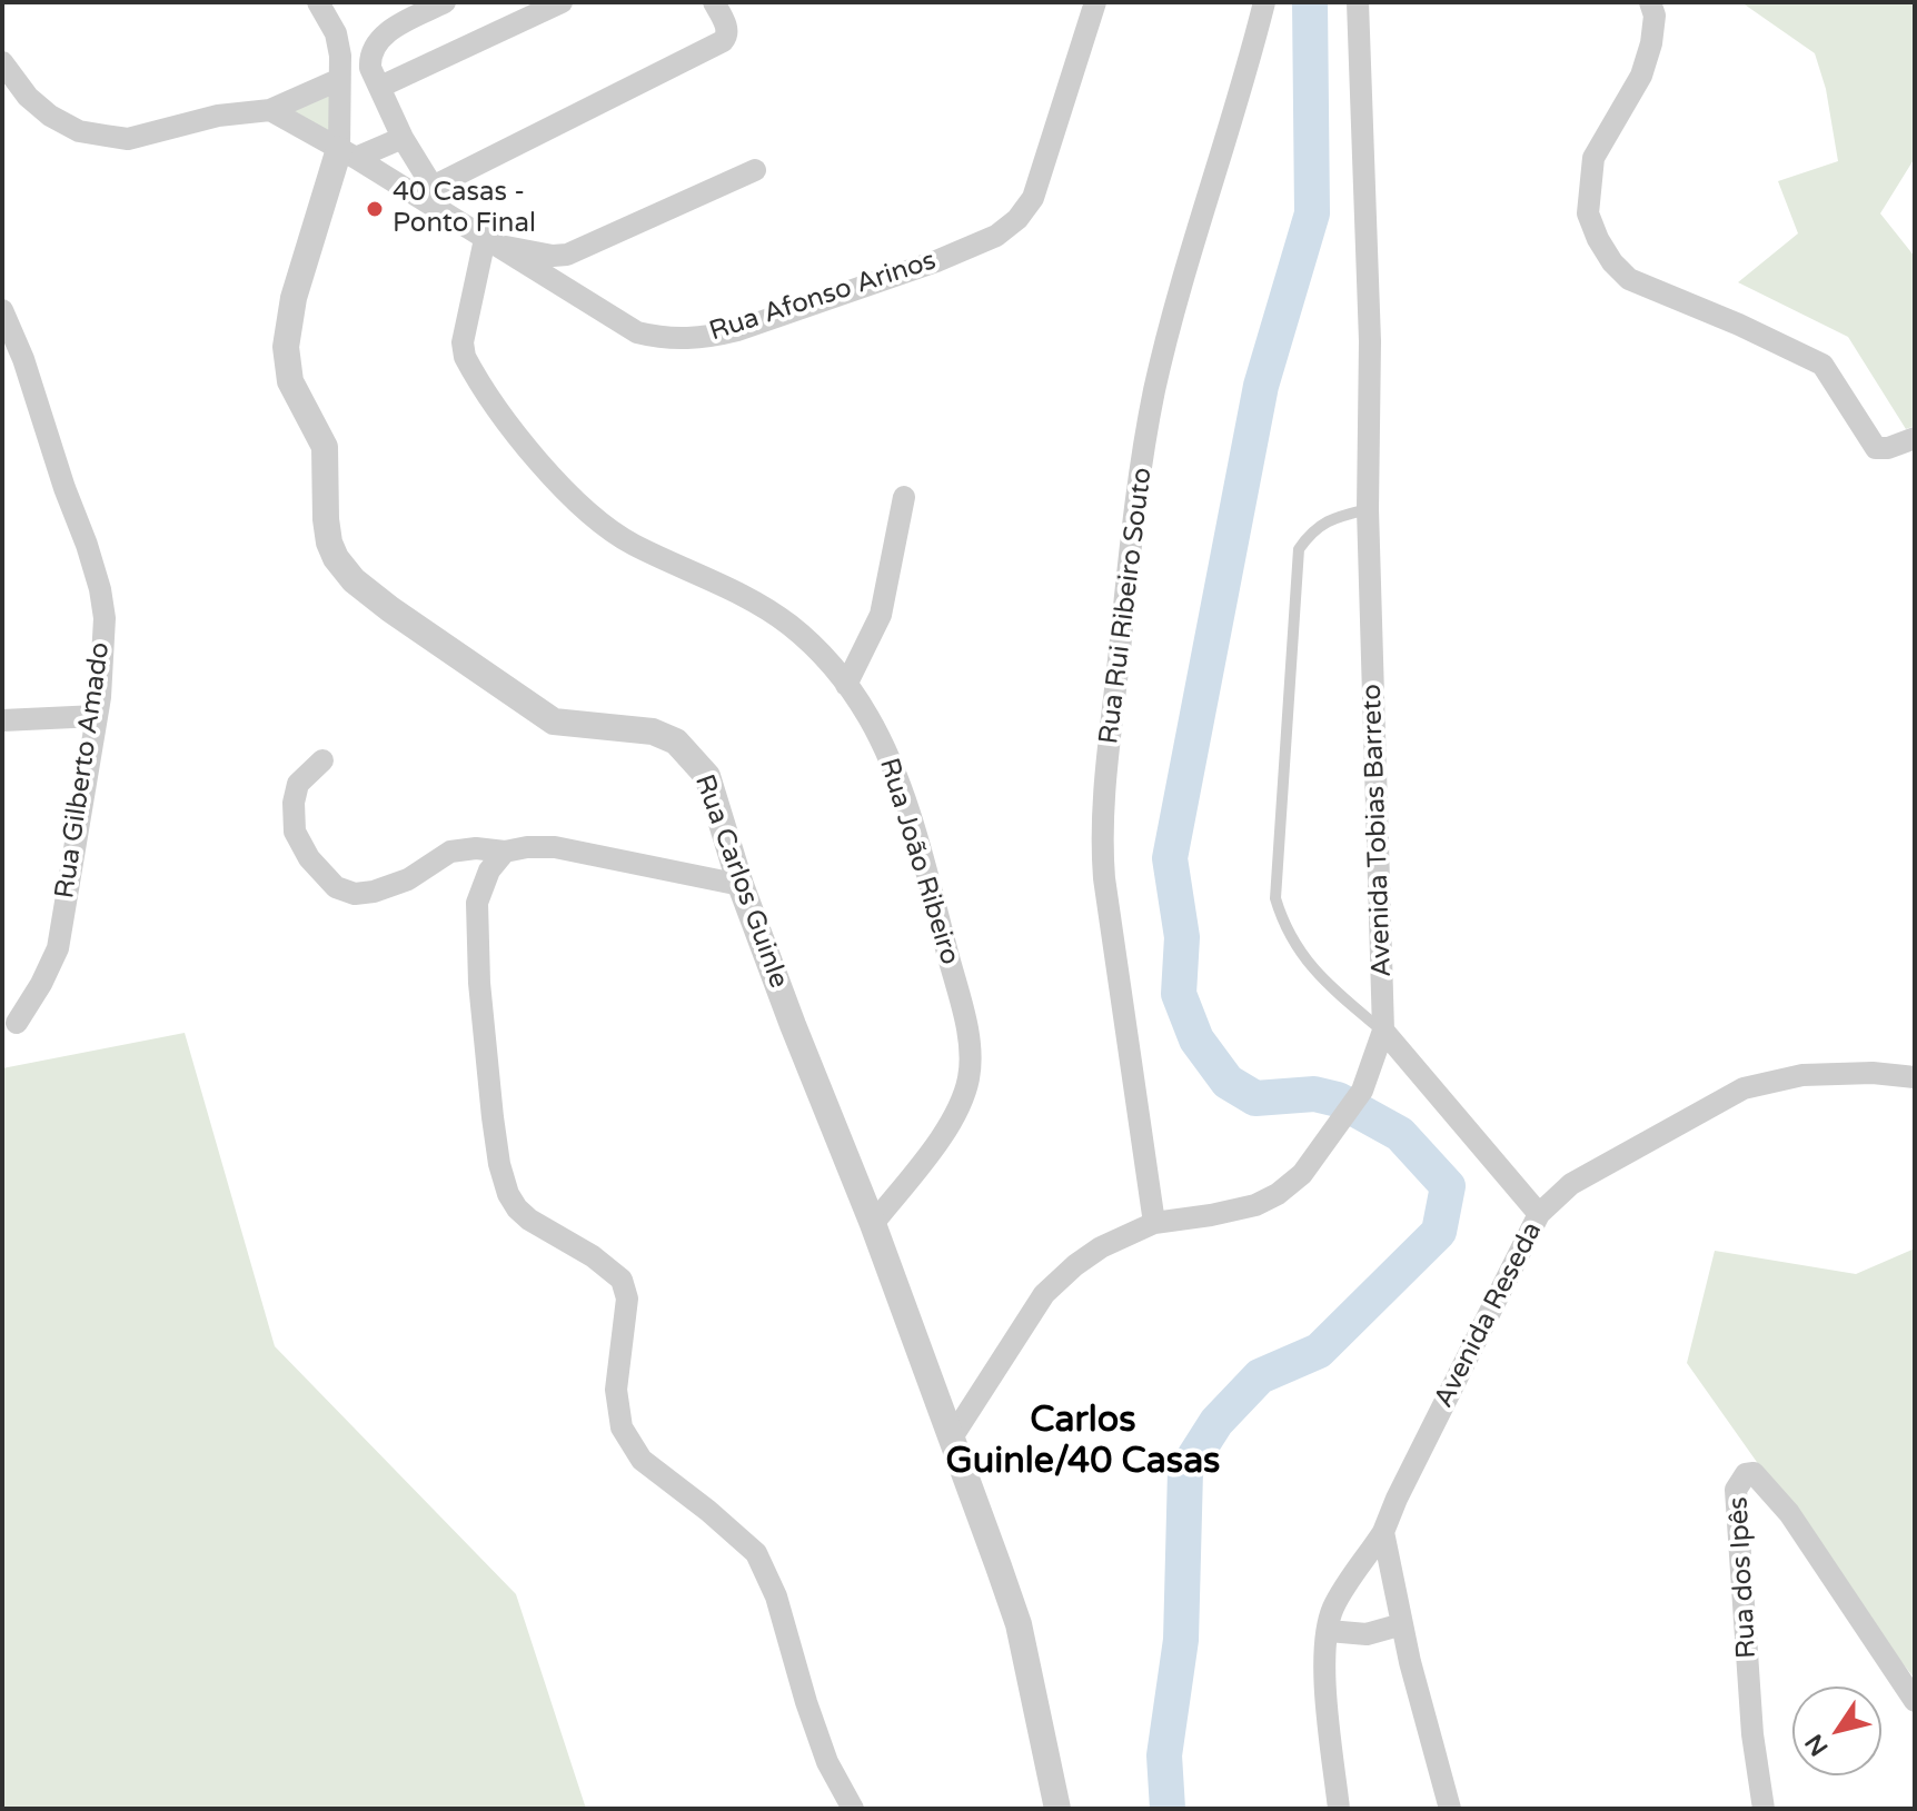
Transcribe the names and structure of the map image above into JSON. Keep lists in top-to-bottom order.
{
  "streets": {
    "street": [
      "Rua Afonso Arinos",
      "Rua Rui Ribeiro Souto",
      "Rua Gilberto Amado",
      "Avenida Tobias Barreto",
      "Rua João Ribeiro",
      "Rua Carlos Guinle",
      "Avenida Reseda",
      "Rua dos Ipês"
    ]
  },
  "crossings": [
    ["Rua Afonso Arinos", "Rua João Ribeiro"],
    ["Rua Afonso Arinos", "Rua Carlos Guinle"],
    ["Rua Rui Ribeiro Souto", "Avenida Tobias Barreto"],
    ["Avenida Tobias Barreto", "Rua Carlos Guinle"],
    ["Rua João Ribeiro", "Rua Carlos Guinle"]
  ],
  "districts": ["Carlos Guinle/40 Casas"],
  "places": ["40 Casas - Ponto Final"],
  "north": "bottom left"
}
